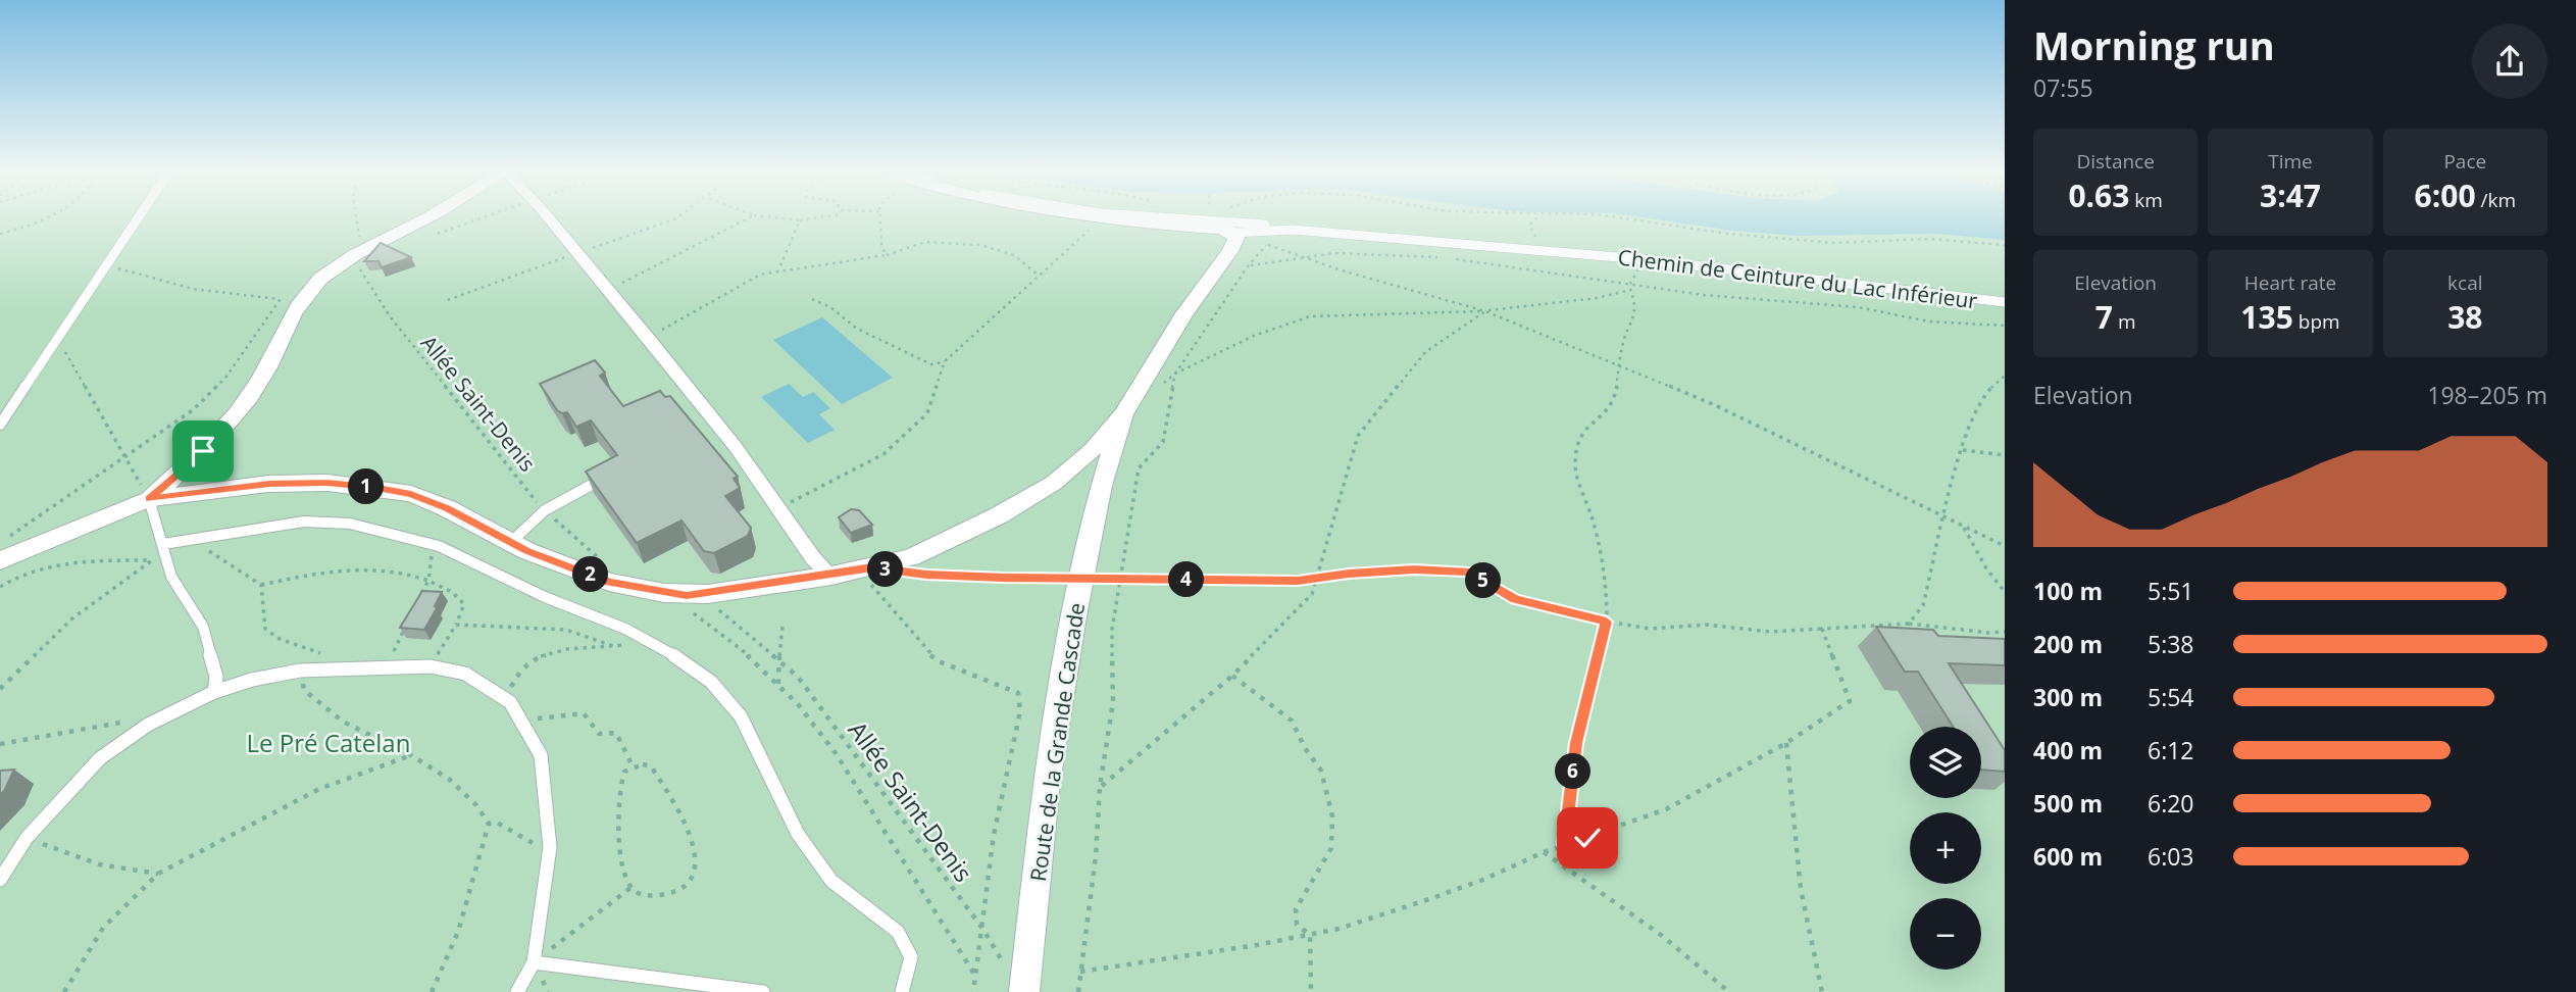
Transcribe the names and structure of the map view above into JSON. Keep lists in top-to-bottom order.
{
  "streets": {
    "street": ["Chemin de Ceinture du Lac Inférieur", "Route de la Grande Cascade"],
    "path": ["Allée Saint-Denis"]
  },
  "crossings": [
    ["Chemin de Ceinture du Lac Inférieur", "Route de la Grande Cascade"]
  ],
  "parks": ["Le Pré Catelan"],
  "page": {
    "heading": ["Morning run", "07:55"],
    "stats": [
      ["Distance", "0.63 km"],
      ["Time", "3:47"],
      ["Pace", "6:00 /km"],
      ["Elevation", "7 m"],
      ["Heart rate", "135 bpm"],
      ["kcal", "38"]
    ],
    "chart": ["Elevation", "198–205 m"],
    "pins": [
      "1",
      "3",
      "2",
      "4",
      "5",
      "6"
    ],
    "list": [
      {
        "name": "100 m",
        "note": "5:51"
      },
      {
        "name": "200 m",
        "note": "5:38"
      },
      {
        "name": "300 m",
        "note": "5:54"
      },
      {
        "name": "400 m",
        "note": "6:12"
      },
      {
        "name": "500 m",
        "note": "6:20"
      },
      {
        "name": "600 m",
        "note": "6:03"
      }
    ],
    "map_buttons": ["+", "−"]
  }
}
